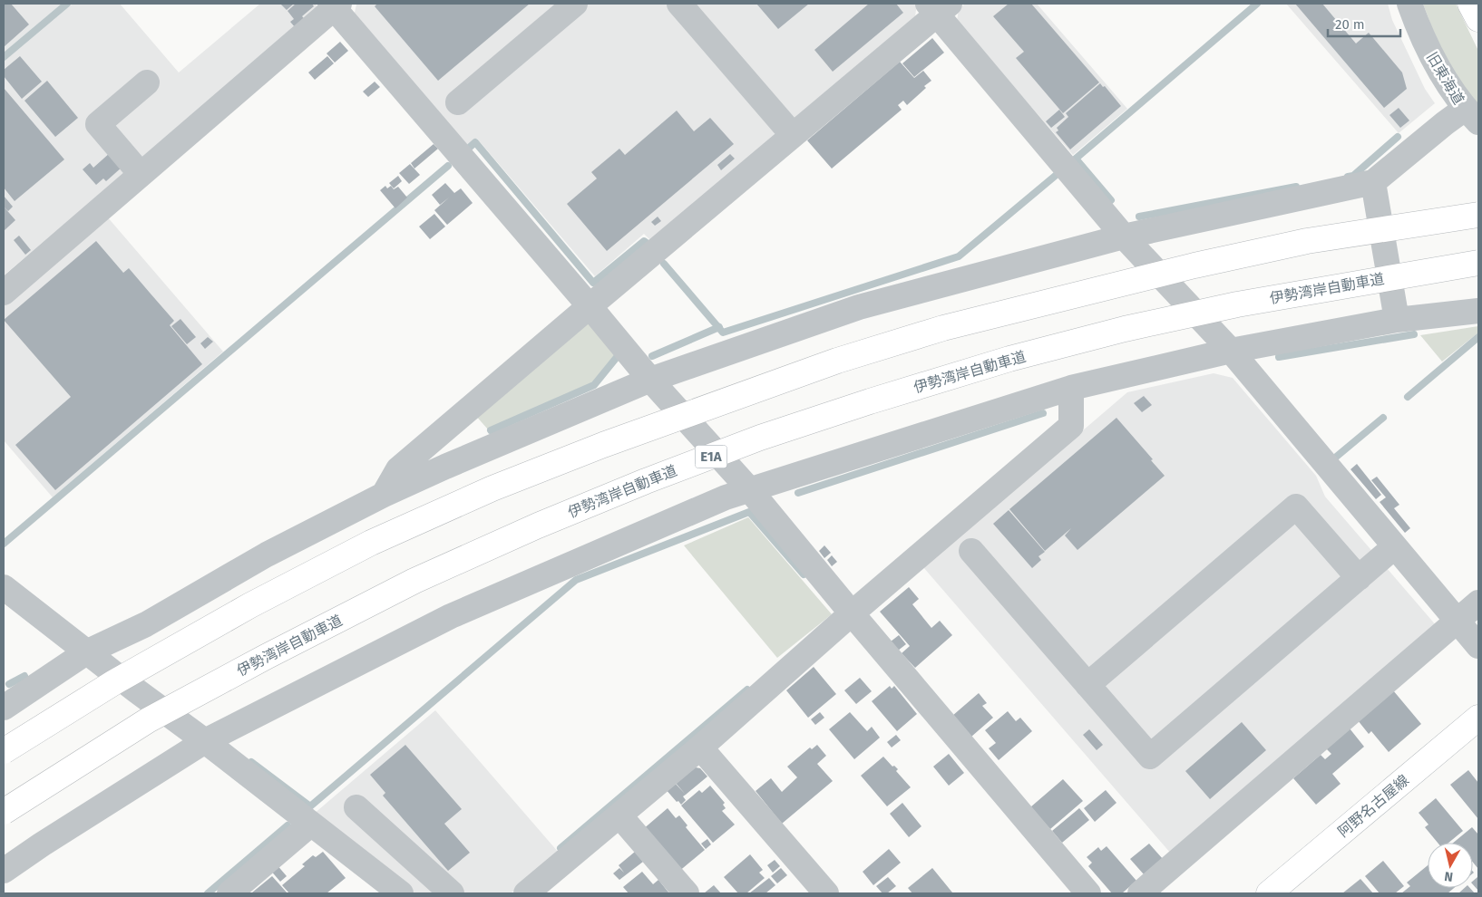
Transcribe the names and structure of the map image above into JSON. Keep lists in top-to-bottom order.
{
  "streets": {
    "main road": ["伊勢湾岸自動車道", "E1A", "阿野名古屋線"],
    "street": ["旧東海道"]
  },
  "scale_bar": "20 m",
  "north": "bottom"
}
